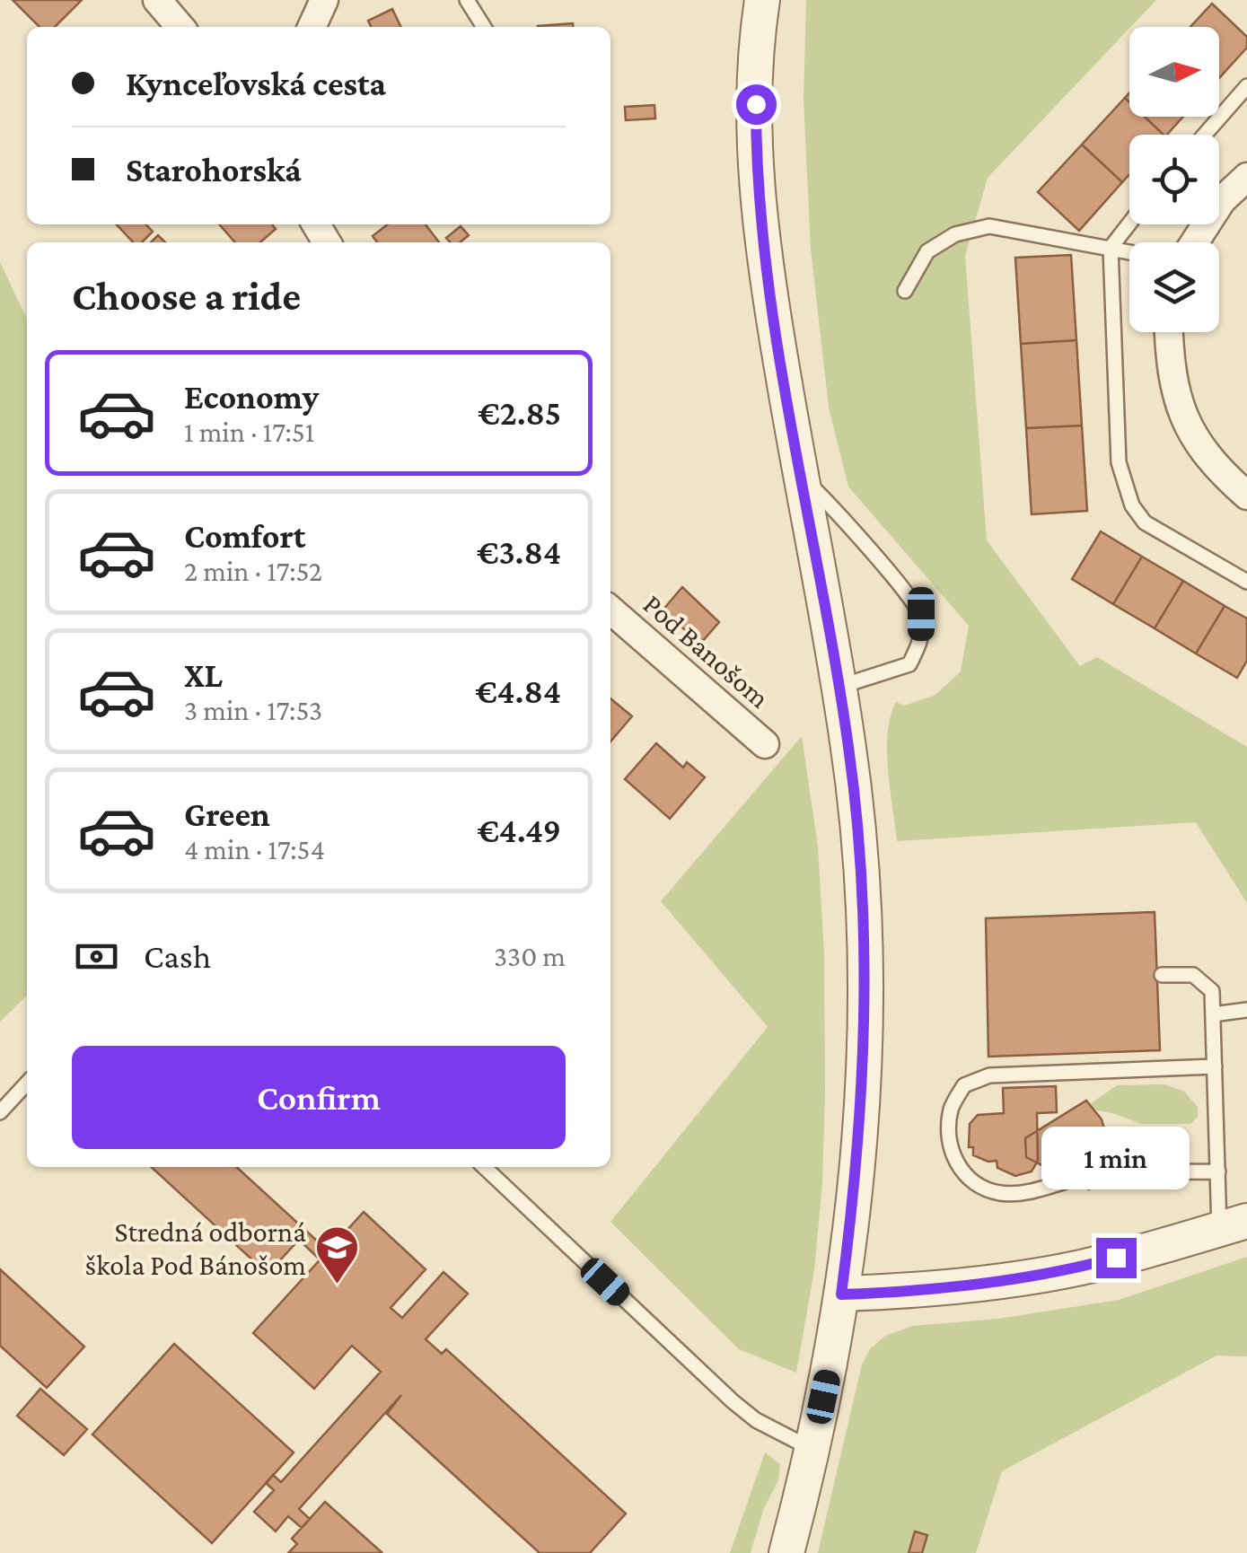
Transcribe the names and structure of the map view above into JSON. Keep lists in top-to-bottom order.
{
  "streets": {
    "street": ["Pod Banošom"]
  },
  "places": {
    "school or university": ["Stredná odborná škola Pod Bánošom"]
  },
  "north": "right",
  "page": {
    "banner": ["Kynceľovská cesta", "Starohorská"],
    "heading": "Choose a ride",
    "list": [
      {
        "name": "Economy",
        "note": "1 min · 17:51",
        "value": "€2.85"
      },
      {
        "name": "Comfort",
        "note": "2 min · 17:52",
        "value": "€3.84"
      },
      {
        "name": "XL",
        "note": "3 min · 17:53",
        "value": "€4.84"
      },
      {
        "name": "Green",
        "note": "4 min · 17:54",
        "value": "€4.49"
      }
    ],
    "pay": ["Cash", "330 m"],
    "buttons": "Confirm",
    "bubble": "1 min"
  }
}
